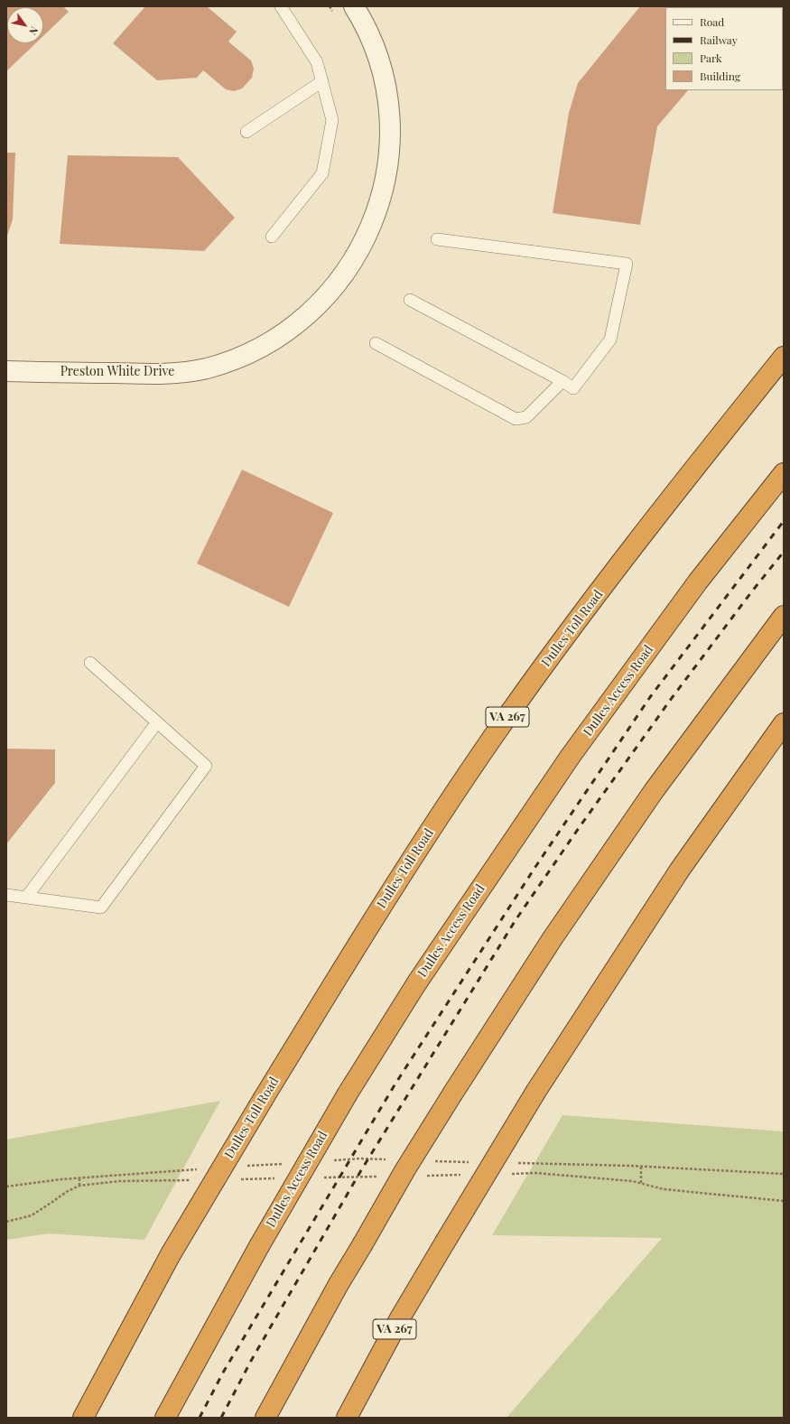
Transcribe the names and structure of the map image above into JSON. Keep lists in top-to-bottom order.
{
  "streets": {
    "highway": ["Dulles Toll Road", "Dulles Access Road", "VA 267"],
    "street": ["Preston White Drive"]
  },
  "legend": [
    "Road",
    "Railway",
    "Park",
    "Building"
  ],
  "north": "bottom right"
}
